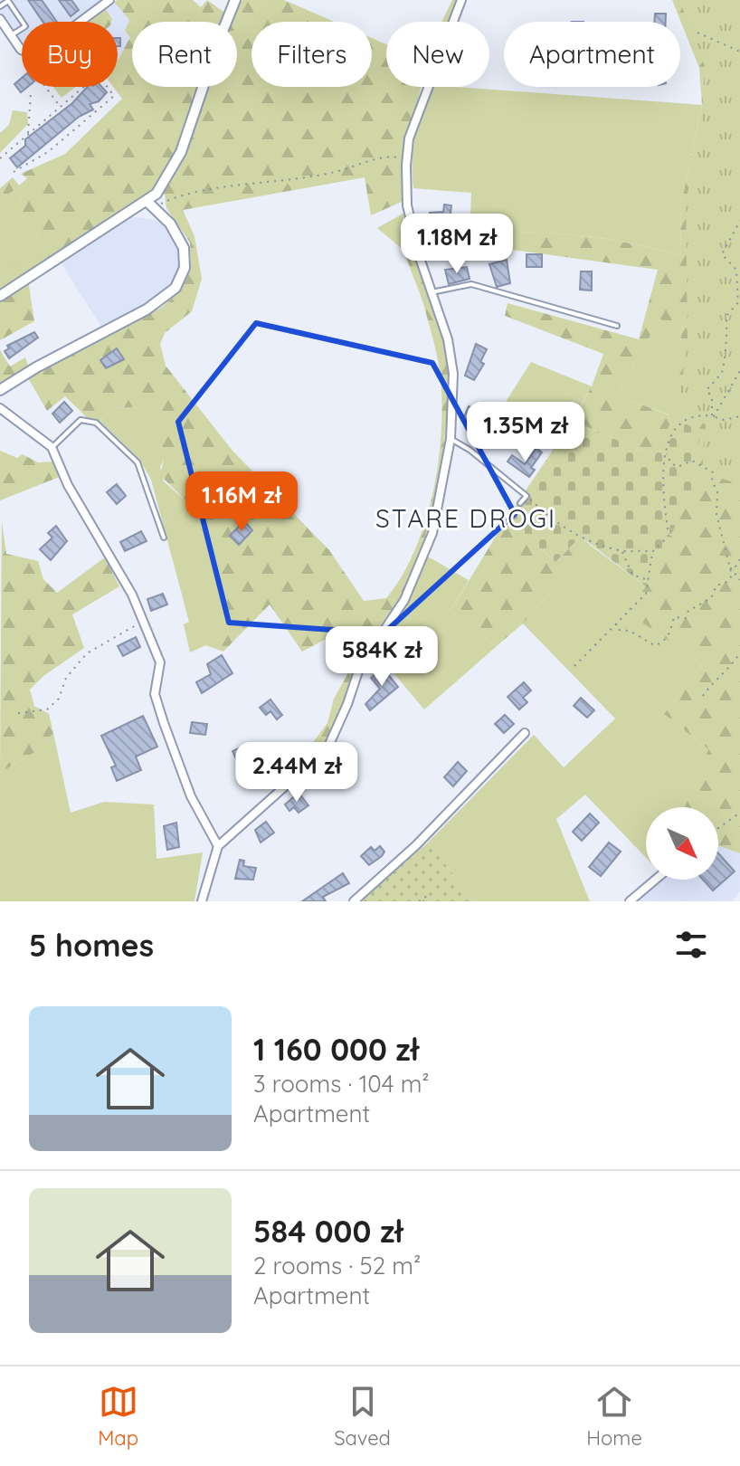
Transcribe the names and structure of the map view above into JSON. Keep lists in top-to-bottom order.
{
  "districts": ["STARE DROGI"],
  "north": "bottom right",
  "page": {
    "chip": [
      "Buy",
      "Rent",
      "Filters",
      "New",
      "Apartment"
    ],
    "price": [
      "1.18M zł",
      "1.35M zł",
      "1.16M zł",
      "584K zł",
      "2.44M zł"
    ],
    "heading": "5 homes",
    "list": [
      {
        "name": "1 160 000 zł",
        "note": "3 rooms · 104 m² · Apartment"
      },
      {
        "name": "584 000 zł",
        "note": "2 rooms · 52 m² · Apartment"
      }
    ],
    "tabs": ["Map", "Saved", "Home"]
  }
}
